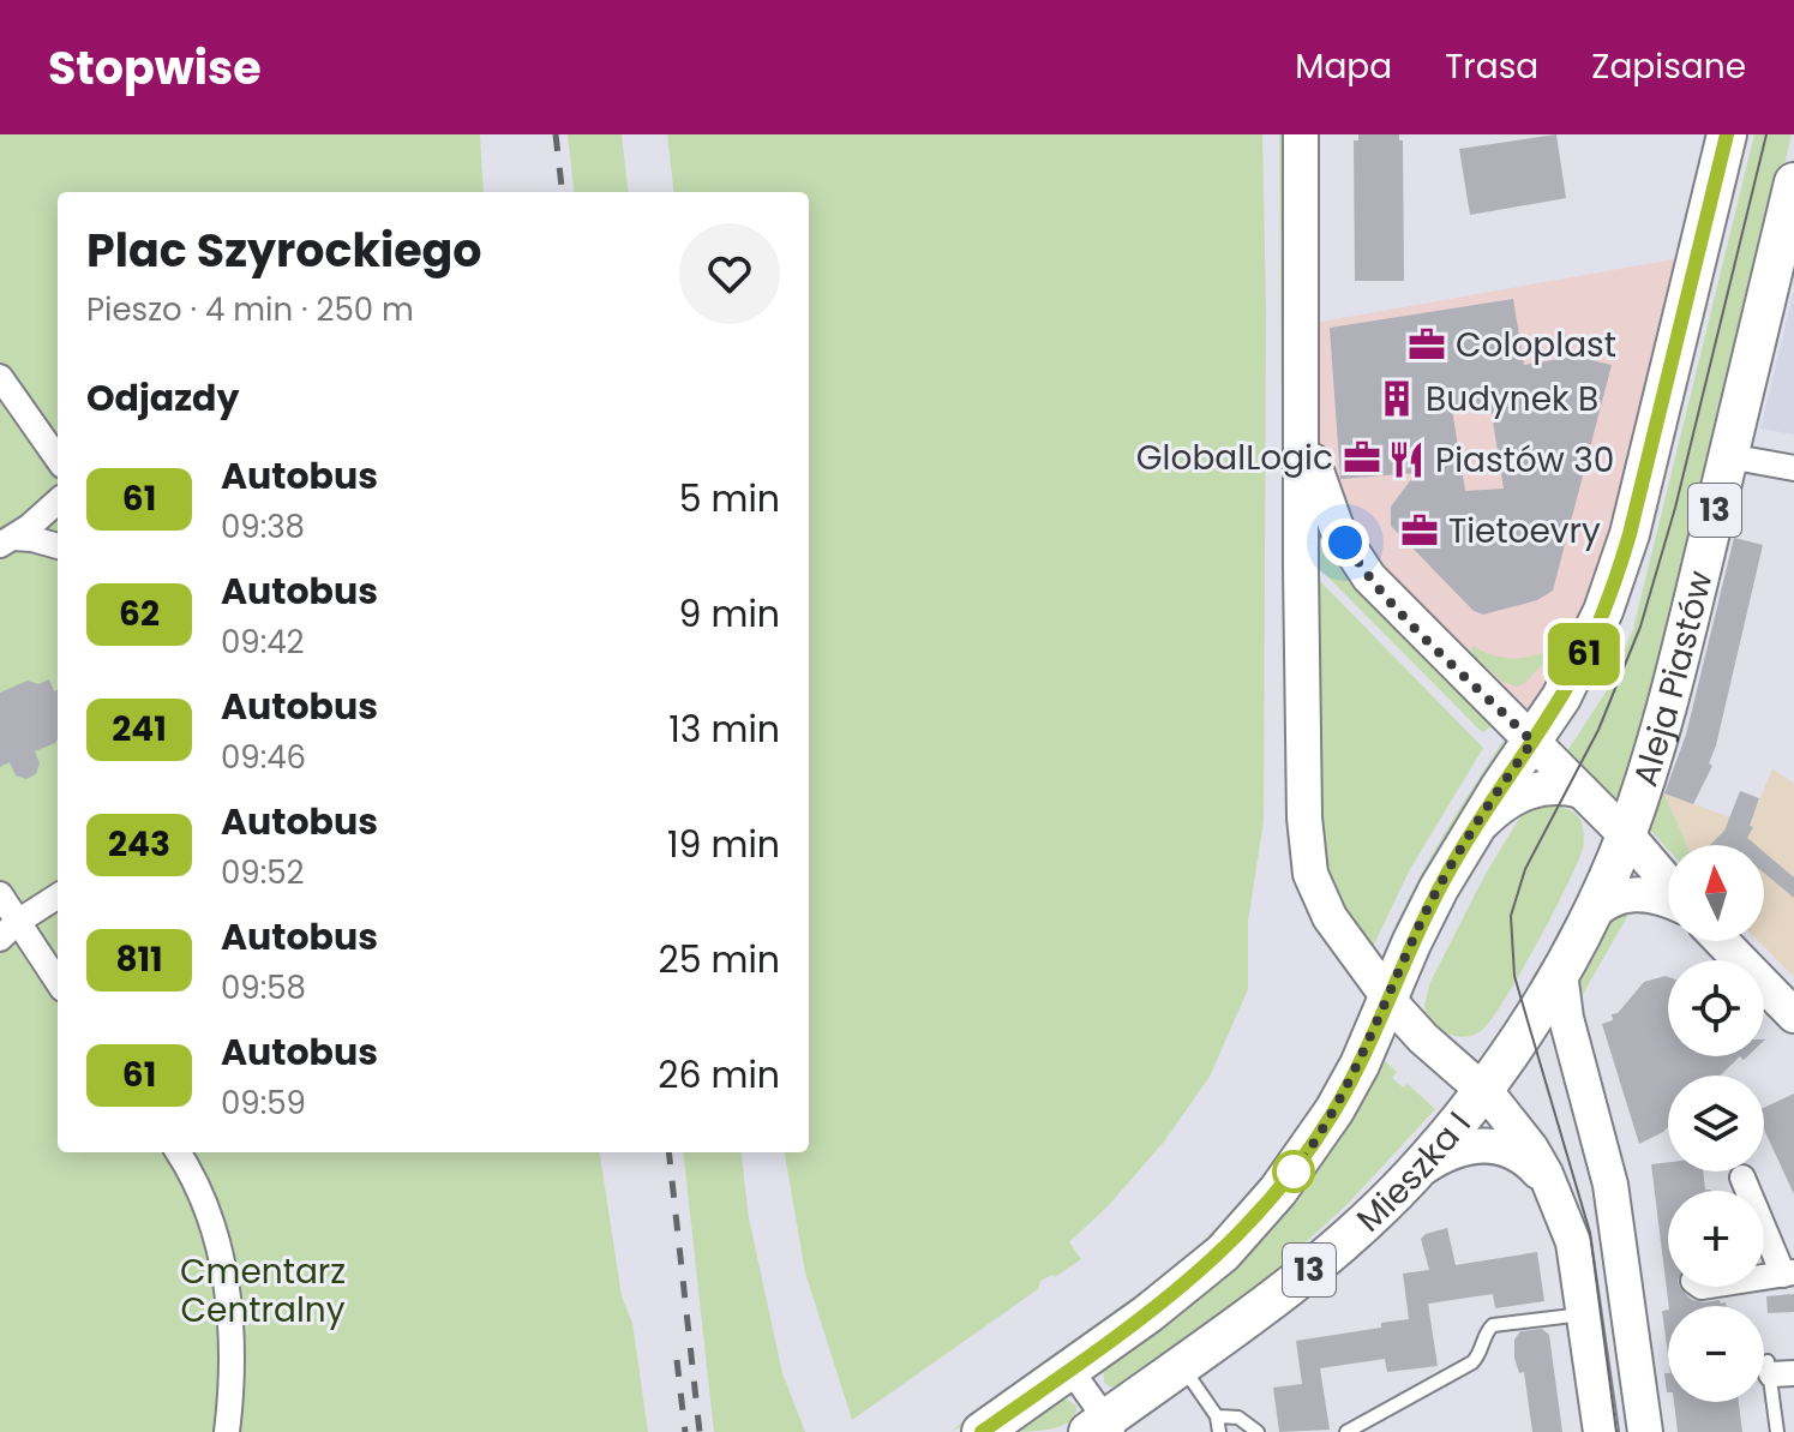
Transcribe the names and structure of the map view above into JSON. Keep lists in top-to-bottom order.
{
  "streets": {
    "main road": ["13", "Aleja Piastów", "Mieszka I"]
  },
  "crossings": [
    ["13", "Aleja Piastów"],
    ["13", "Mieszka I"]
  ],
  "parks": ["Cmentarz Centralny"],
  "places": {
    "office": ["Coloplast", "GlobalLogic", "Tietoevry"],
    "building": ["Budynek B"],
    "restaurant": ["Piastów 30"]
  },
  "lines": ["bus line 61"],
  "north": "top",
  "page": {
    "header": "Stopwise",
    "nav": ["Mapa", "Trasa", "Zapisane"],
    "on_map": "61",
    "heading": [
      ["Plac Szyrockiego", "Pieszo · 4 min · 250 m"],
      "Odjazdy"
    ],
    "list": [
      {
        "mark": "61",
        "name": "Autobus",
        "note": "09:38",
        "value": "5 min"
      },
      {
        "mark": "62",
        "name": "Autobus",
        "note": "09:42",
        "value": "9 min"
      },
      {
        "mark": "241",
        "name": "Autobus",
        "note": "09:46",
        "value": "13 min"
      },
      {
        "mark": "243",
        "name": "Autobus",
        "note": "09:52",
        "value": "19 min"
      },
      {
        "mark": "811",
        "name": "Autobus",
        "note": "09:58",
        "value": "25 min"
      },
      {
        "mark": "61",
        "name": "Autobus",
        "note": "09:59",
        "value": "26 min"
      }
    ],
    "map_buttons": ["+", "−"]
  }
}
